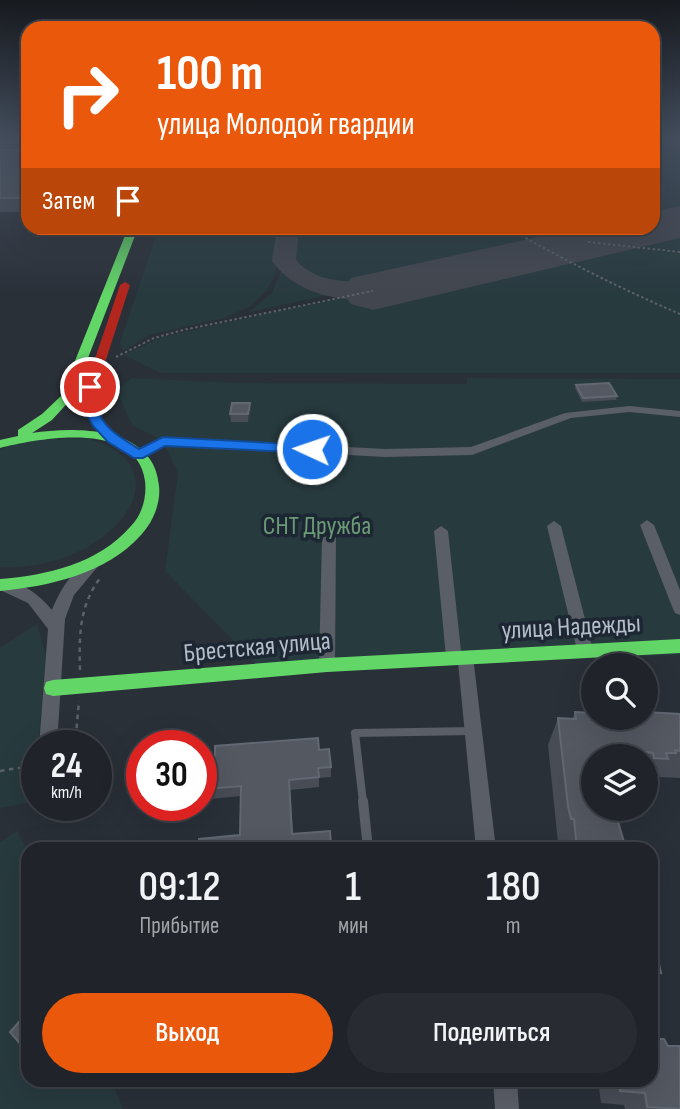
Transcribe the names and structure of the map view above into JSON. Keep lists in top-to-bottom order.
{
  "streets": {
    "main road": ["улица Надежды", "Брестская улица"]
  },
  "crossings": [
    ["улица Надежды", "Брестская улица"]
  ],
  "parks": ["СНТ Дружба"],
  "page": {
    "turn": ["100 m", "улица Молодой гвардии"],
    "then": "Затем",
    "speed": "24 km/h",
    "limit": "30",
    "eta": [
      "09:12",
      "Прибытие",
      "1",
      "мин",
      "180",
      "m"
    ],
    "buttons": ["Выход", "Поделиться"]
  }
}
